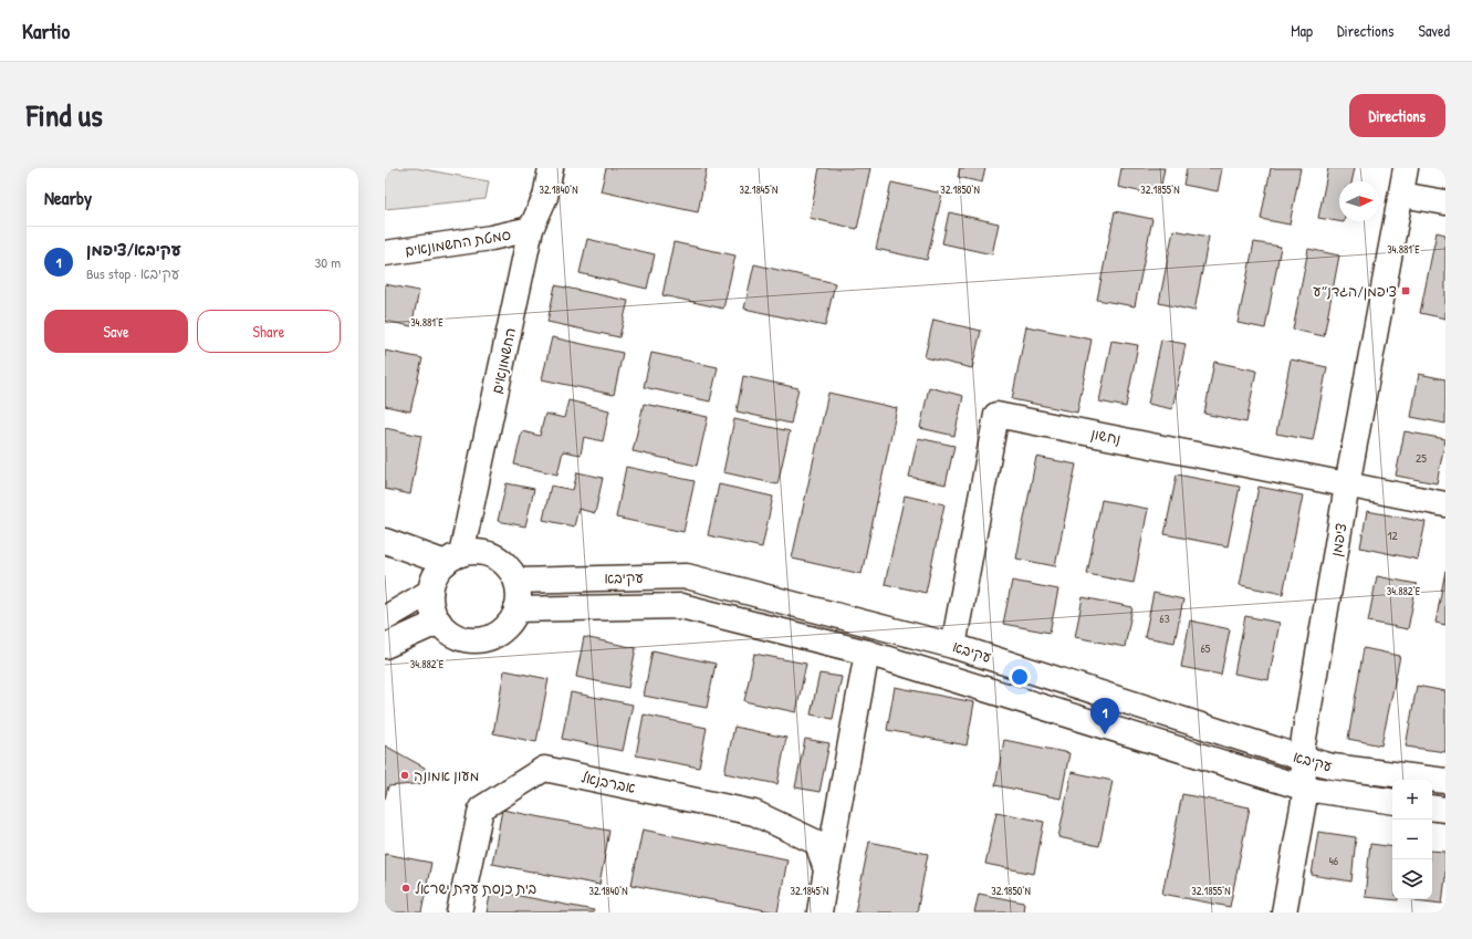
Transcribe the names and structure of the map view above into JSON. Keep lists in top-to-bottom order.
{
  "streets": {
    "street": [
      "סמטת החשמונאים",
      "החשמונאים",
      "נחשון",
      "ציפמן",
      "עקיבא",
      "אברבנאל"
    ]
  },
  "crossings": [
    ["סמטת החשמונאים", "החשמונאים"],
    ["החשמונאים", "עקיבא"],
    ["נחשון", "ציפמן"],
    ["נחשון", "עקיבא"],
    ["ציפמן", "עקיבא"],
    ["עקיבא", "אברבנאל"]
  ],
  "places": {
    "transit": ["ציפמן/הגדנ״ע"],
    "other": ["מעון אמונה", "בית כנסת עדת ישראל"]
  },
  "house_numbers": [
    "25",
    "12",
    "63",
    "65",
    "46"
  ],
  "north": "right",
  "page": {
    "header": "Kartio",
    "nav": ["Map", "Directions", "Saved"],
    "title": "Find us",
    "buttons": [
      "Directions",
      ["Save", "Share"]
    ],
    "heading": "Nearby",
    "list": [
      {
        "mark": "1",
        "name": "עקיבא/ציפמן",
        "note": "Bus stop · עקיבא",
        "value": "30 m"
      }
    ],
    "pins": "1",
    "map_buttons": ["+", "−"]
  },
  "coordinates": [
    "32.1840°N",
    "32.1845°N",
    "32.1850°N",
    "32.1855°N",
    "34.881°E",
    "34.882°E"
  ]
}
